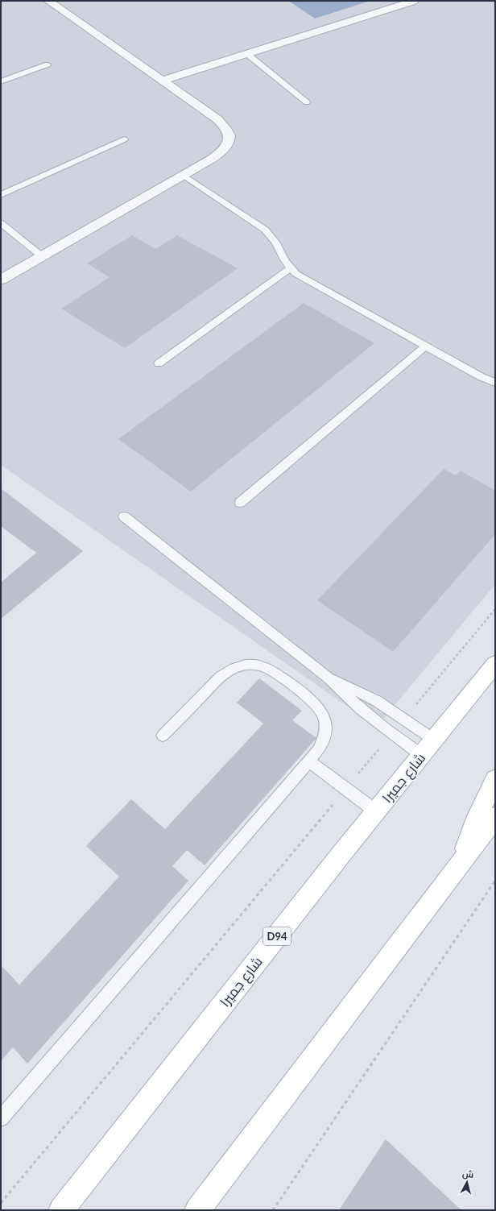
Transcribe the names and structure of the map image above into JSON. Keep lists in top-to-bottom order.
{
  "streets": {
    "main road": ["شارع جميرا", "D94"]
  },
  "north": "top"
}
